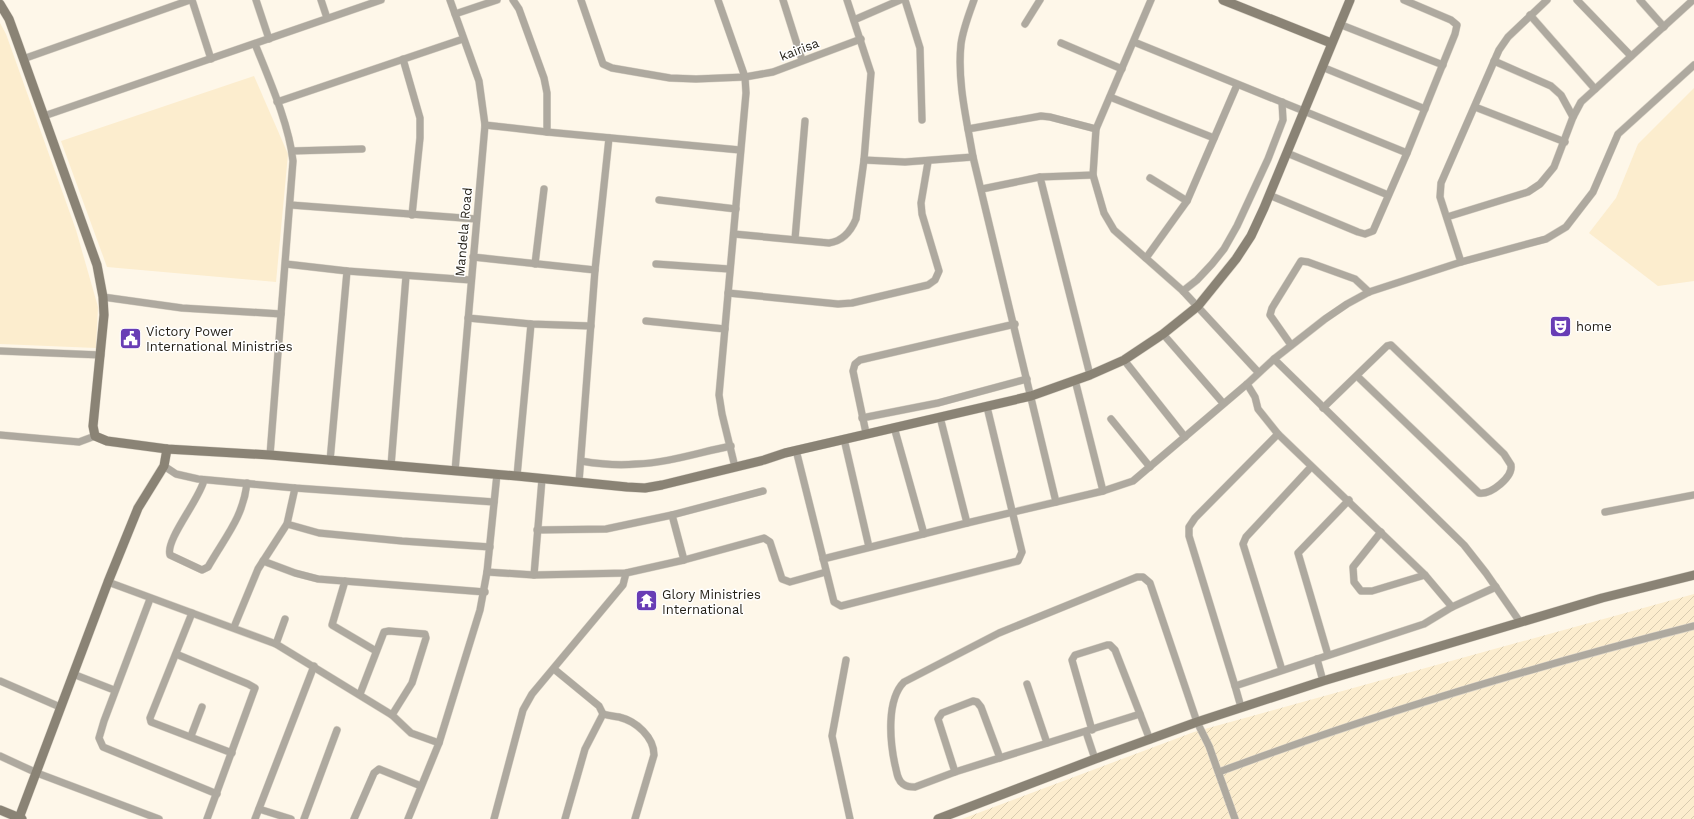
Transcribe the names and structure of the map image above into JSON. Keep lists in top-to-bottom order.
{
  "streets": {
    "street": ["kairisa", "Mandela Road"]
  },
  "places": {
    "theatre": ["home"],
    "public building": ["Victory Power International Ministries"],
    "temple": ["Glory Ministries International"]
  }
}
